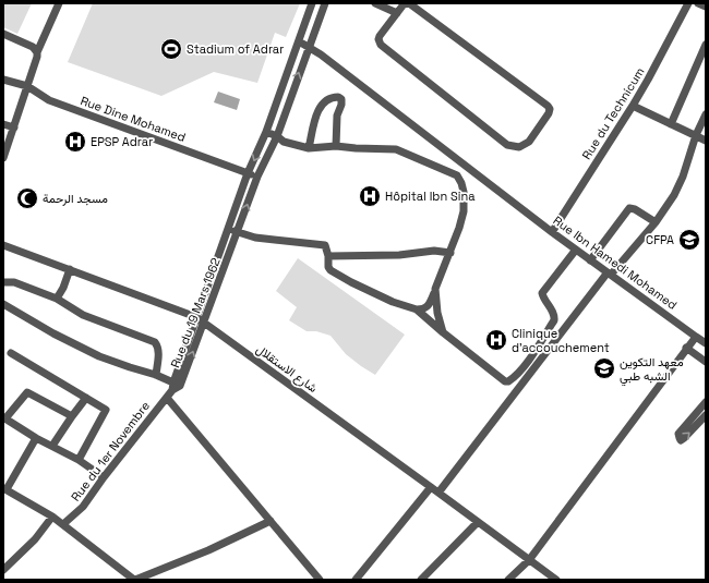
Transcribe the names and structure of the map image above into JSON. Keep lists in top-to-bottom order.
{
  "streets": {
    "street": [
      "Rue du Technicum",
      "Rue Dine Mohamed",
      "Rue Ibn Hamedi Mohamed",
      "Rue du 19 Mars 1962",
      "شارع الاستقلال",
      "Rue du 1er Novembre"
    ]
  },
  "crossings": [
    ["Rue du Technicum", "Rue Ibn Hamedi Mohamed"],
    ["Rue Dine Mohamed", "Rue du 19 Mars 1962"],
    ["Rue Ibn Hamedi Mohamed", "Rue du 19 Mars 1962"],
    ["Rue du 19 Mars 1962", "شارع الاستقلال"],
    ["Rue du 19 Mars 1962", "Rue du 1er Novembre"]
  ],
  "places": {
    "sports": ["Stadium of Adrar"],
    "hospital": ["EPSP Adrar", "Hôpital Ibn Sina", "Clinique d'accouchement"],
    "mosque": ["مسجد الرحمة"],
    "school or university": ["CFPA", "معهد التكوين الشبه طبي"]
  }
}
